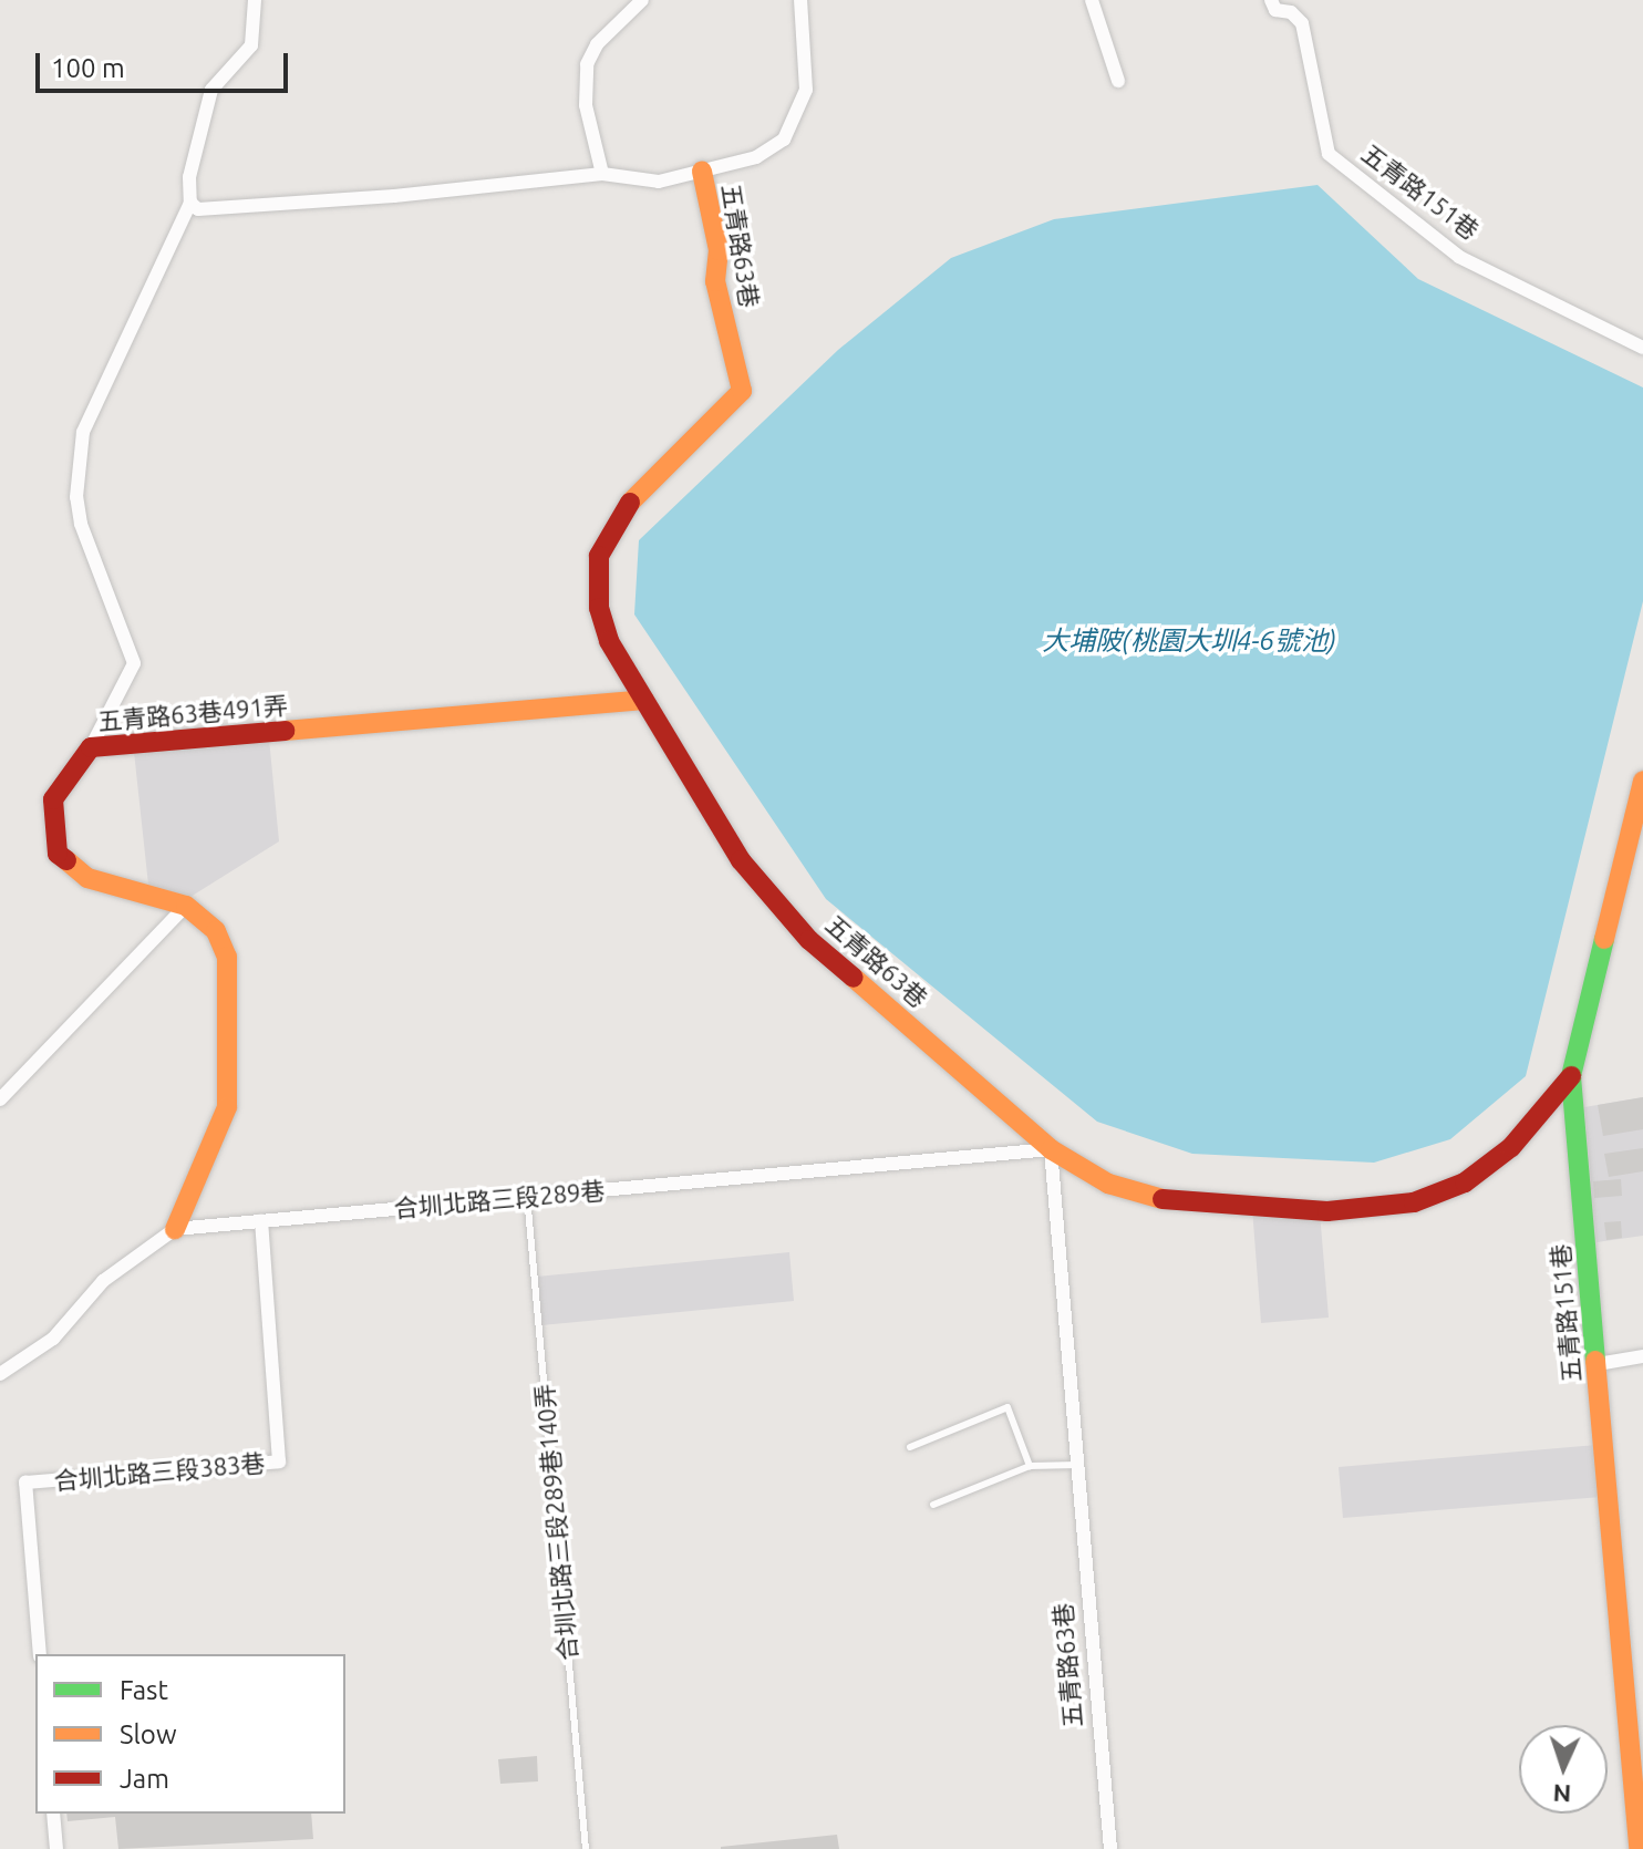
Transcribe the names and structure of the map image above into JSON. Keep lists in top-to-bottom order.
{
  "streets": {
    "street": [
      "五青路151巷",
      "五青路63巷",
      "五青路63巷491弄",
      "合圳北路三段289巷",
      "合圳北路三段383巷"
    ],
    "lane": ["合圳北路三段289巷140弄"]
  },
  "crossings": [
    ["五青路63巷", "五青路63巷491弄"],
    ["五青路63巷", "合圳北路三段289巷"],
    ["五青路63巷491弄", "合圳北路三段289巷"],
    ["合圳北路三段289巷", "合圳北路三段383巷"],
    ["合圳北路三段289巷", "合圳北路三段289巷140弄"]
  ],
  "water": ["大埔陂(桃園大圳4-6號池)"],
  "legend": ["Fast", "Slow", "Jam"],
  "scale_bar": "100 m",
  "north": "bottom"
}
